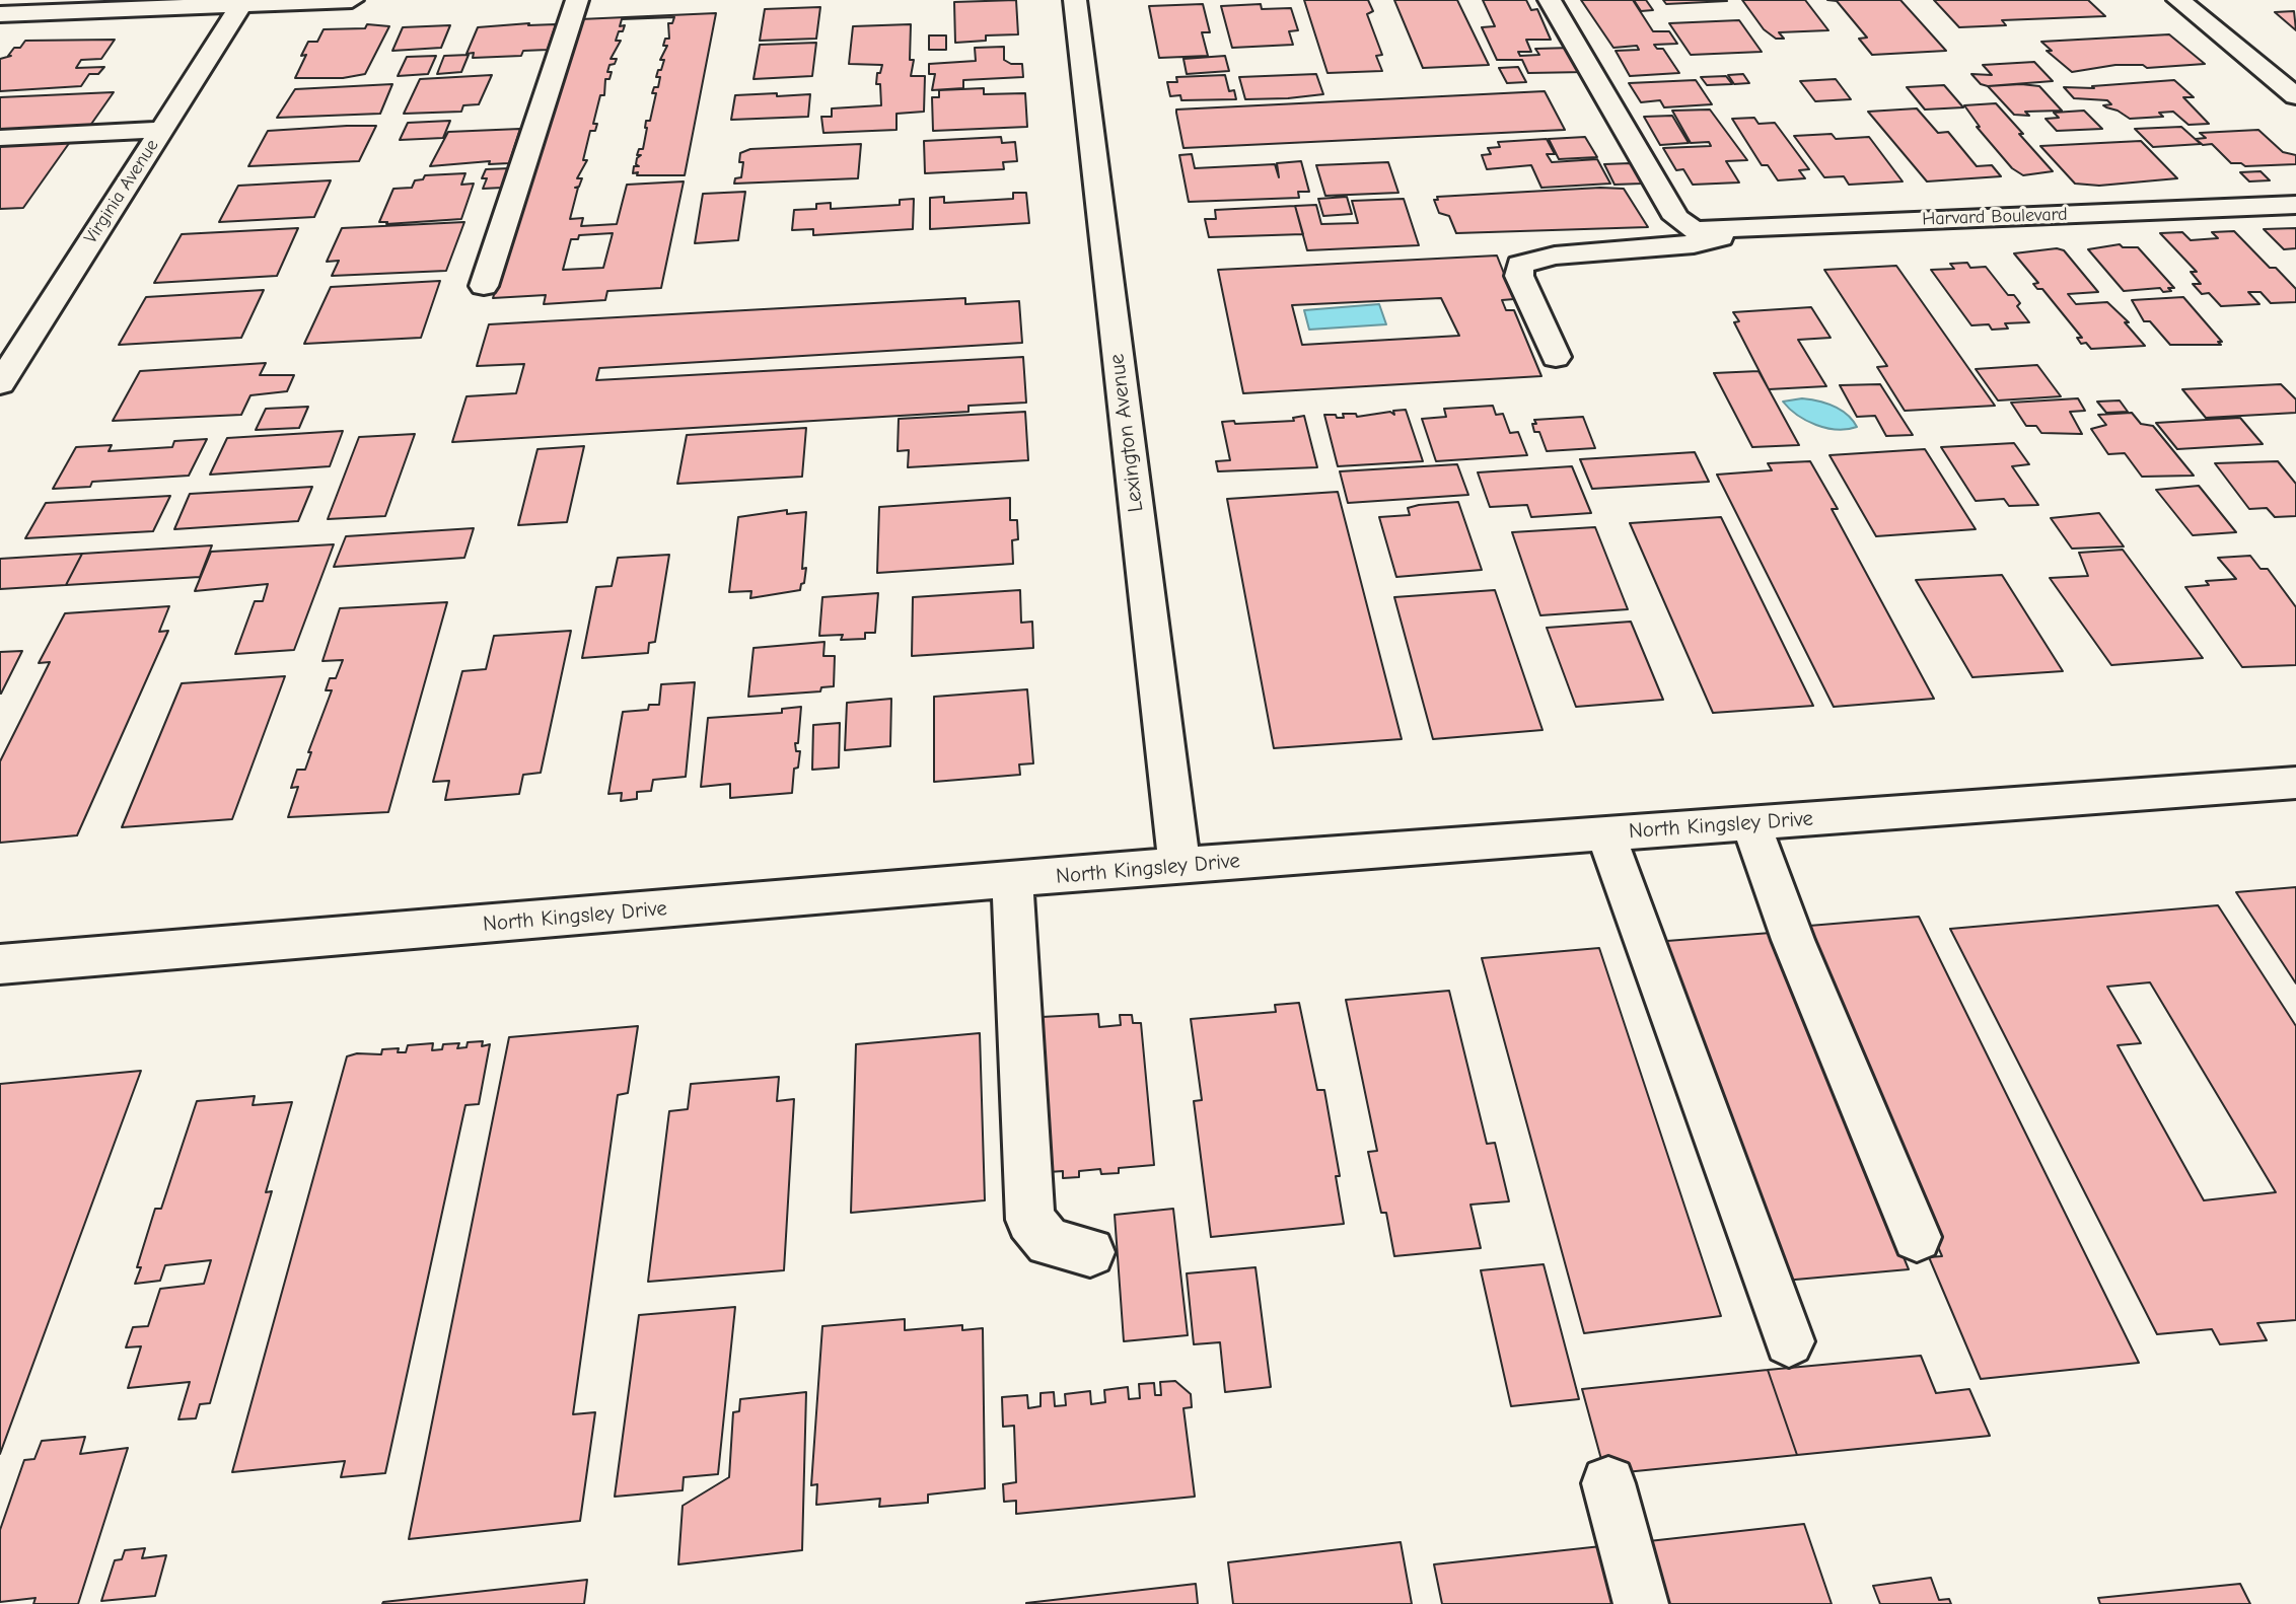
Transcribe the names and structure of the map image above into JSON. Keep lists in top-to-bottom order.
{
  "streets": {
    "street": [
      "Virginia Avenue",
      "Harvard Boulevard",
      "Lexington Avenue",
      "North Kingsley Drive"
    ]
  },
  "crossings": [
    ["Lexington Avenue", "North Kingsley Drive"]
  ]
}
